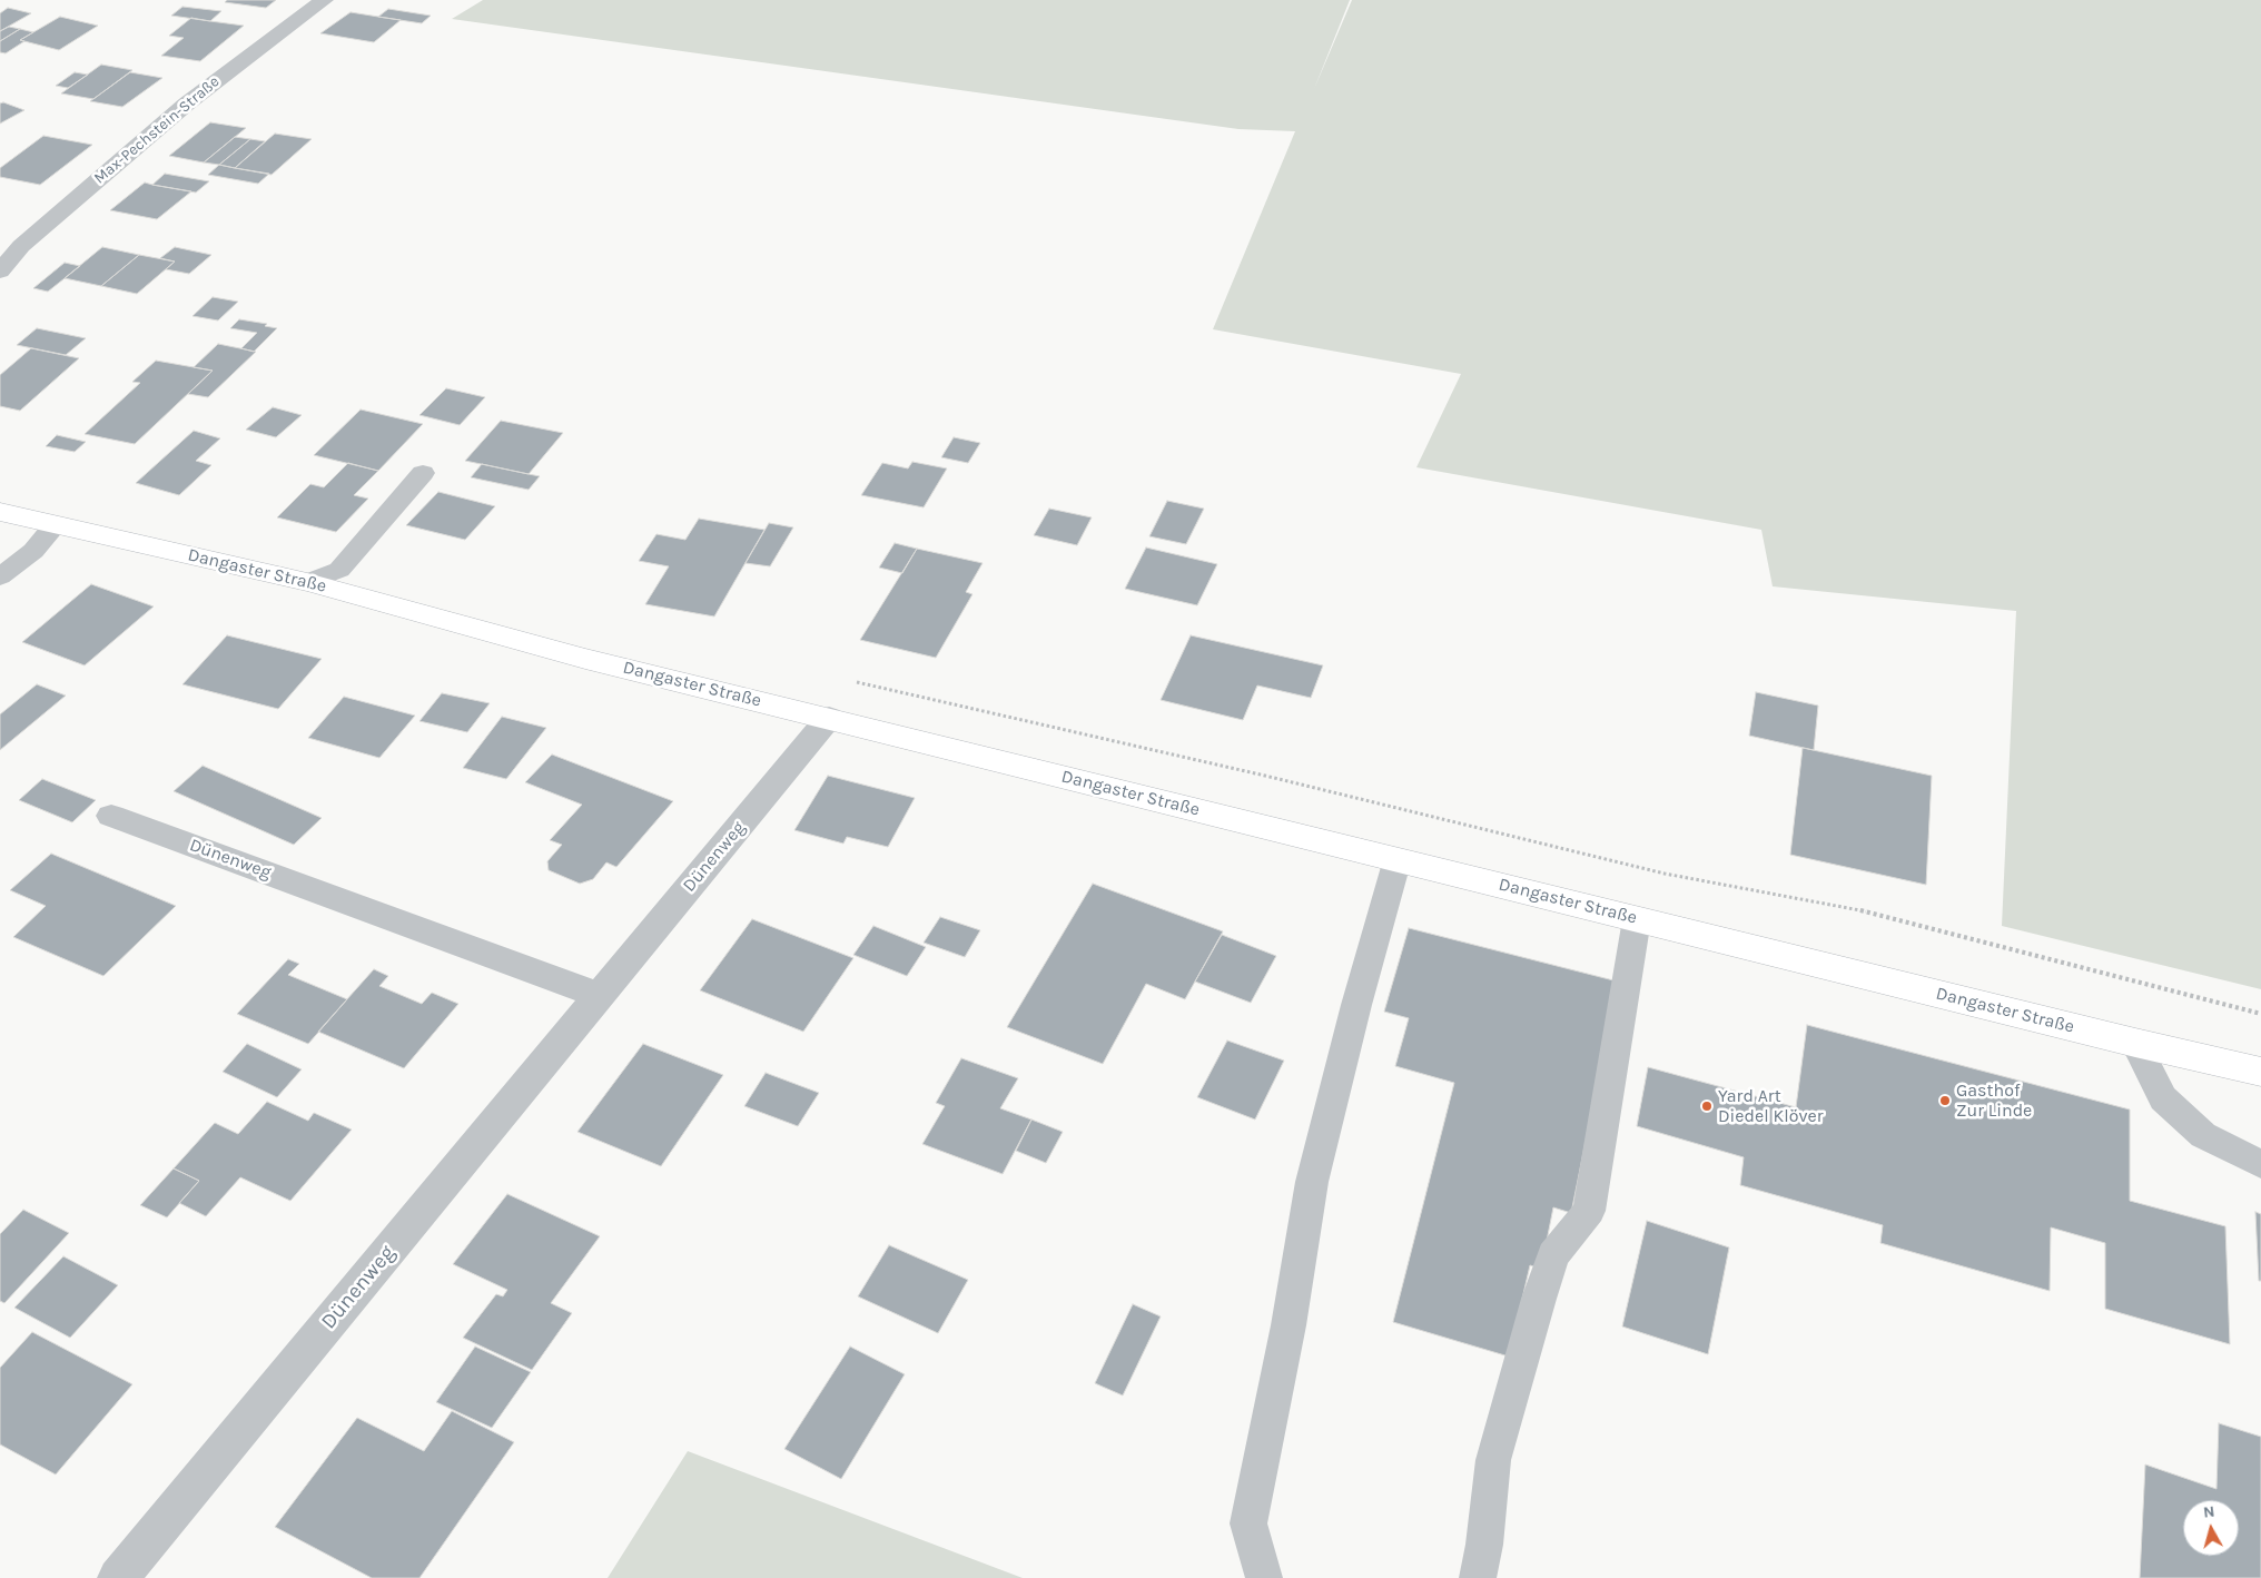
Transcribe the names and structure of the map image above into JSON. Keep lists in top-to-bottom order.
{
  "streets": {
    "street": ["Max-Pechstein-Straße", "Dangaster Straße", "Dünenweg"]
  },
  "crossings": [
    ["Dangaster Straße", "Dünenweg"]
  ],
  "places": ["Gasthof Zur Linde", "Yard Art Diedel Klöver"],
  "north": "top"
}
